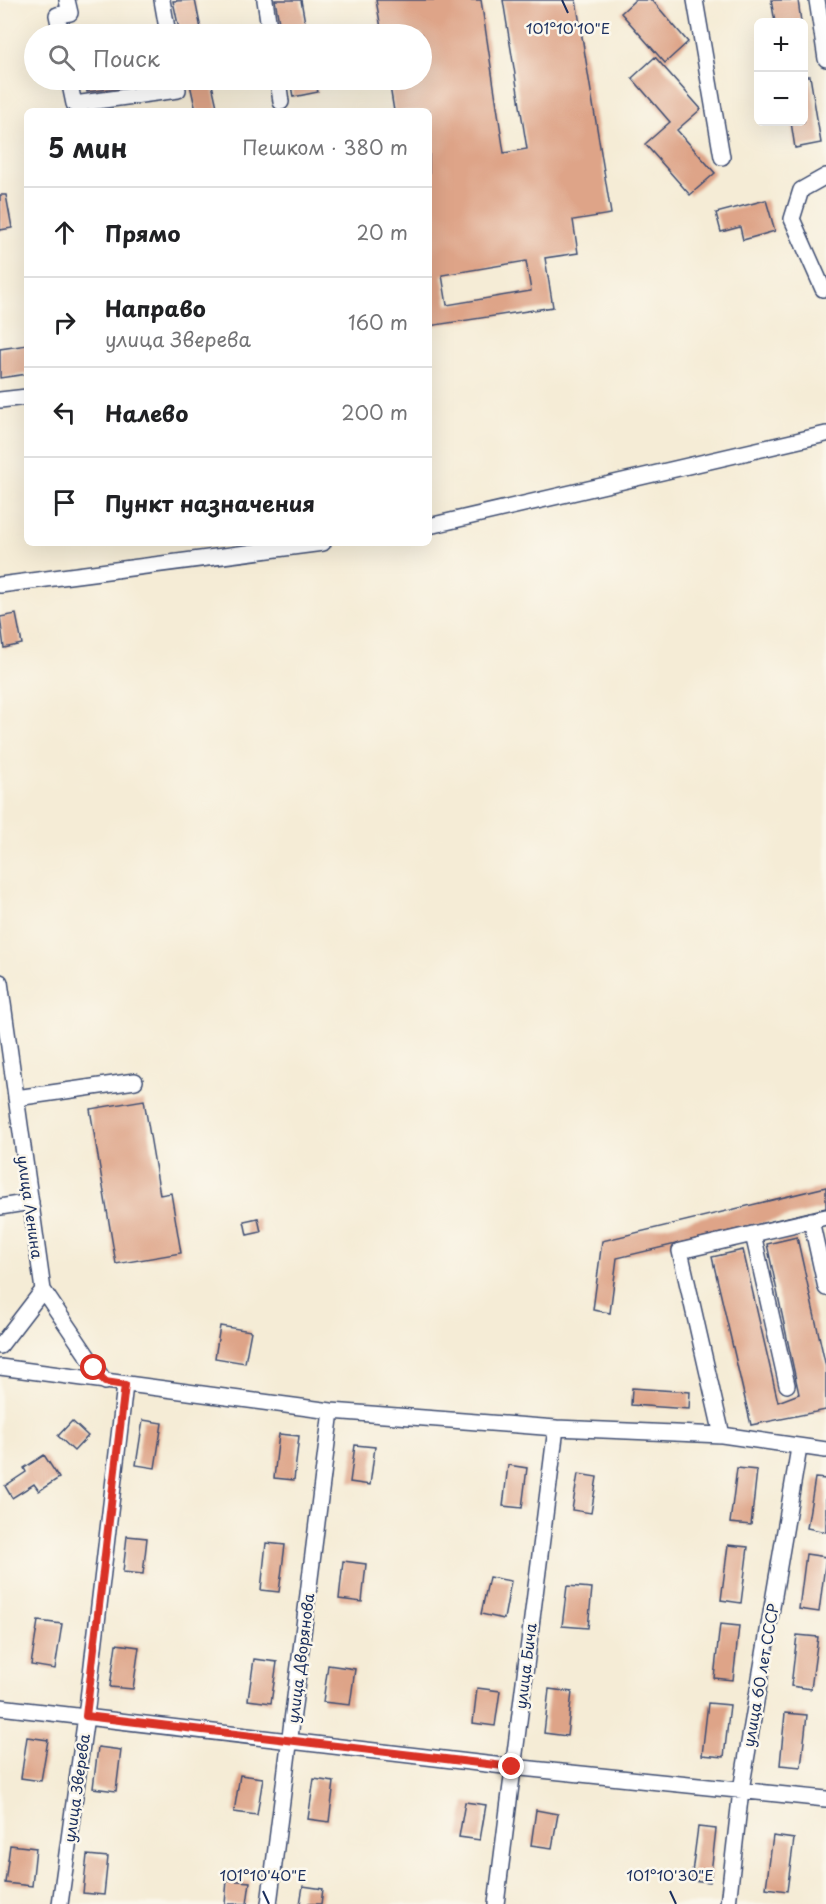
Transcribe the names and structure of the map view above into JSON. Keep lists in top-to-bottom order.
{
  "streets": {
    "street": [
      "улица Ленина",
      "улица Дворянова",
      "улица Бича",
      "улица 60 лет СССР",
      "улица Зверева"
    ]
  },
  "page": {
    "map_buttons": ["+", "−"],
    "search": "Поиск",
    "heading": ["5 мин", "Пешком · 380 m"],
    "list": [
      ["Прямо", "20 m"],
      ["Направо", "улица Зверева", "160 m"],
      ["Налево", "200 m"],
      "Пункт назначения"
    ]
  },
  "coordinates": ["101°10'10\"E", "101°10'40\"E", "101°10'30\"E"]
}
